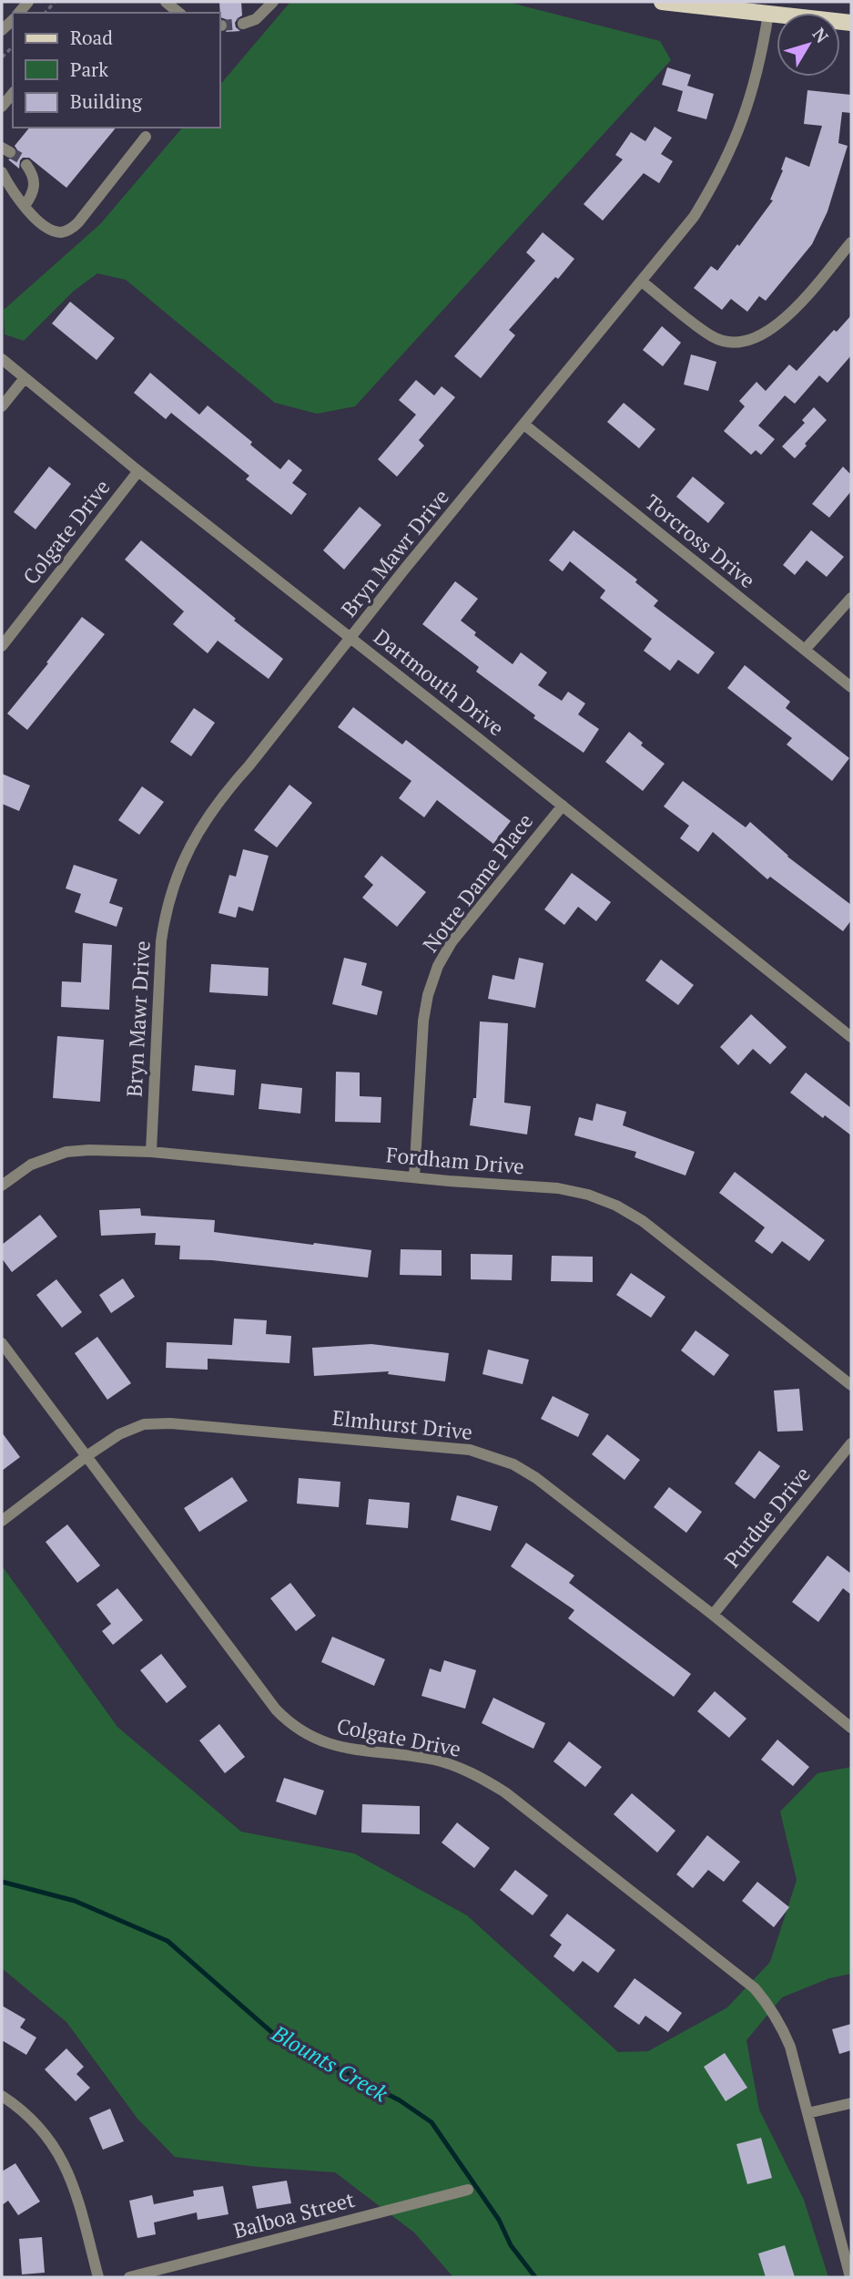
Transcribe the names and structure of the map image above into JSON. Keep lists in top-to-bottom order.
{
  "streets": {
    "street": [
      "Colgate Drive",
      "Torcross Drive",
      "Bryn Mawr Drive",
      "Dartmouth Drive",
      "Notre Dame Place",
      "Fordham Drive",
      "Elmhurst Drive",
      "Purdue Drive",
      "Balboa Street"
    ]
  },
  "crossings": [
    ["Colgate Drive", "Dartmouth Drive"],
    ["Colgate Drive", "Elmhurst Drive"],
    ["Torcross Drive", "Bryn Mawr Drive"],
    ["Bryn Mawr Drive", "Dartmouth Drive"],
    ["Bryn Mawr Drive", "Fordham Drive"],
    ["Dartmouth Drive", "Notre Dame Place"],
    ["Notre Dame Place", "Fordham Drive"],
    ["Elmhurst Drive", "Purdue Drive"]
  ],
  "water": ["Blounts Creek"],
  "legend": ["Road", "Park", "Building"],
  "north": "top right"
}
